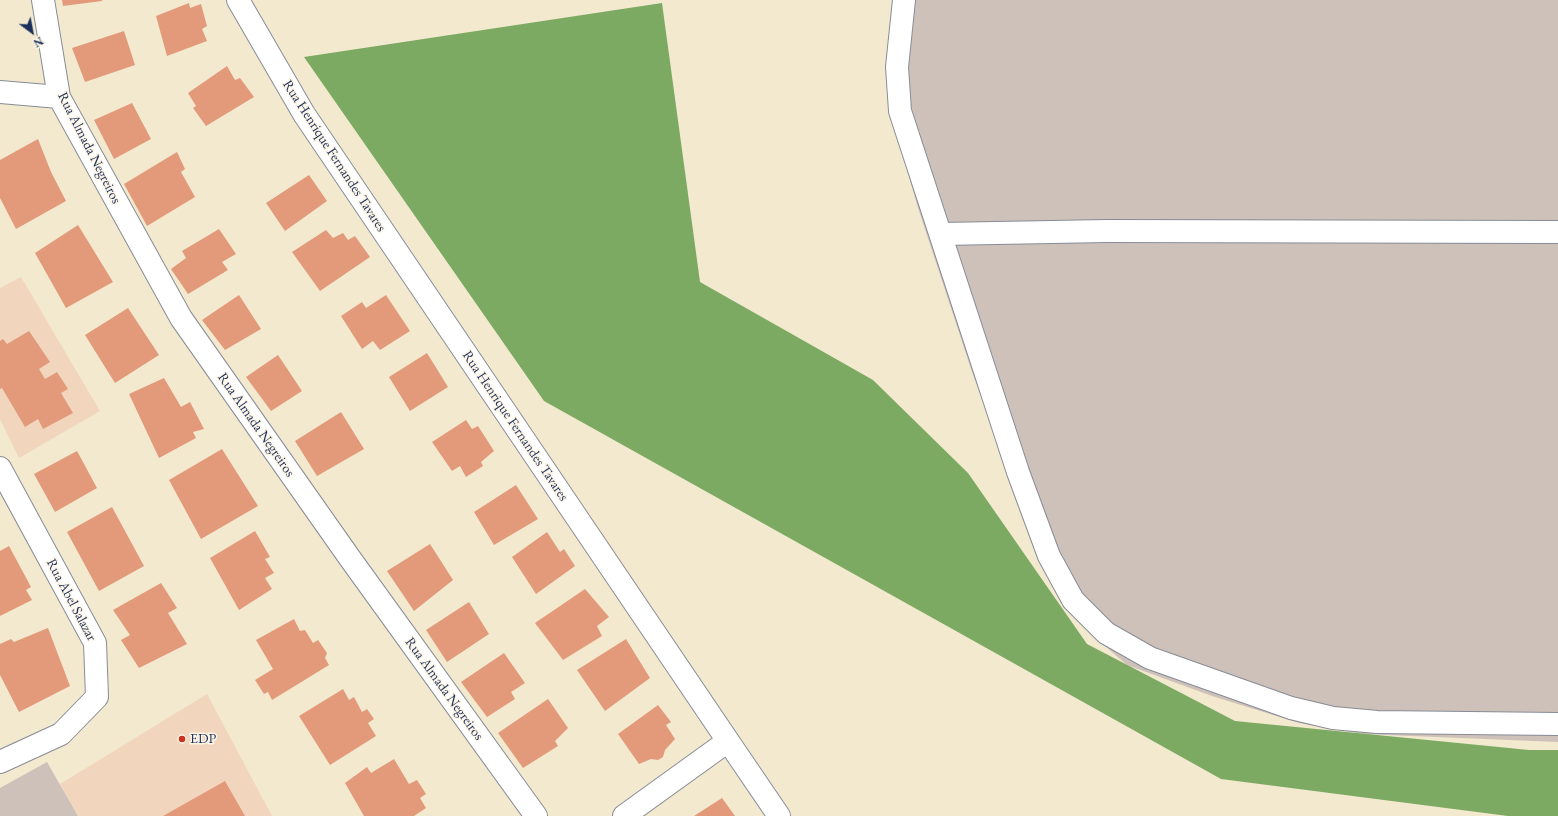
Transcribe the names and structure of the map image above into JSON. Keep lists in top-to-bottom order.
{
  "streets": {
    "street": ["Rua Almada Negreiros", "Rua Henrique Fernandes Tavares", "Rua Abel Salazar"]
  },
  "places": ["EDP"],
  "north": "bottom right"
}
